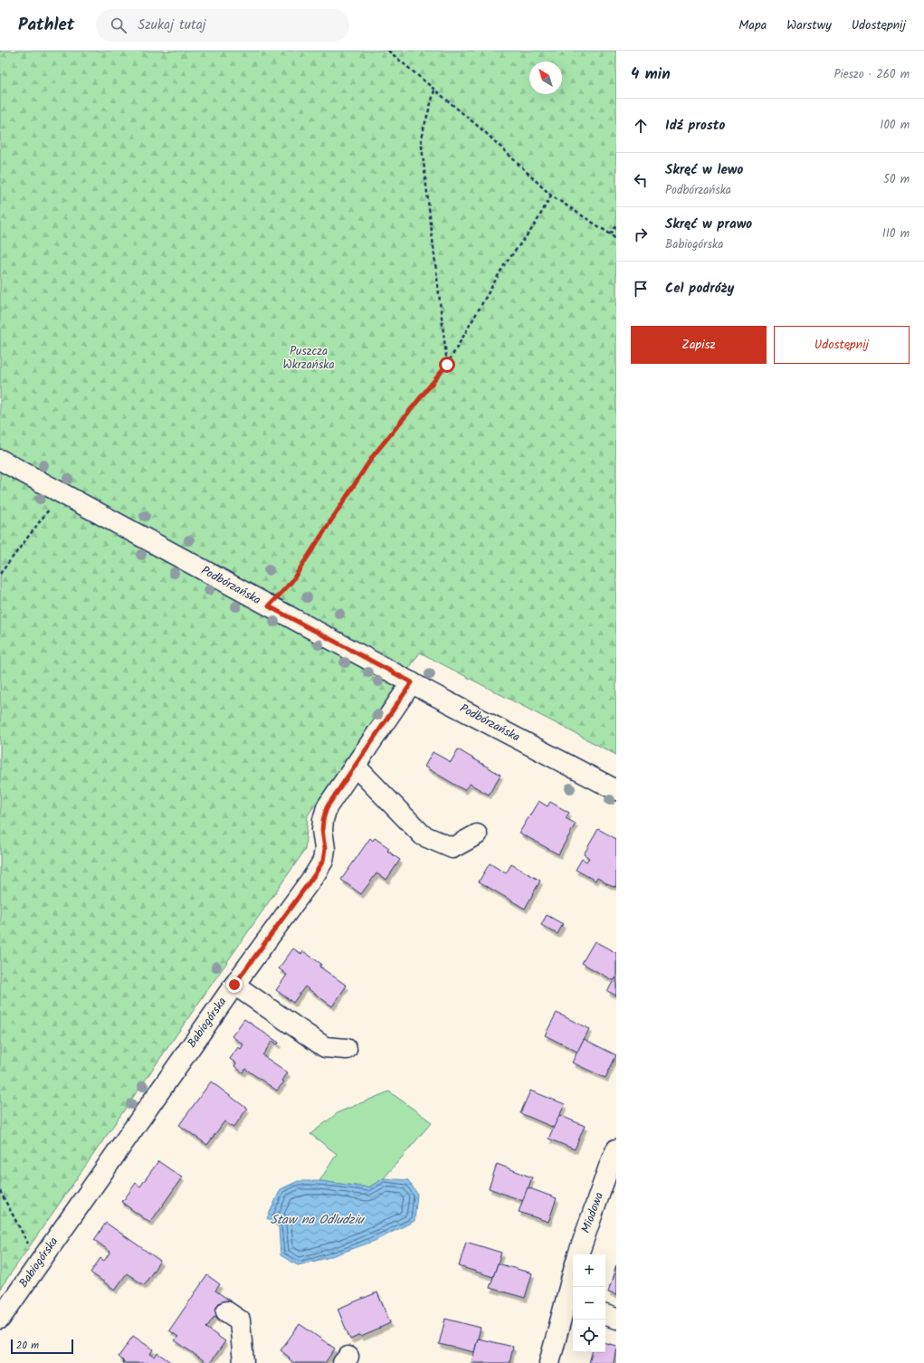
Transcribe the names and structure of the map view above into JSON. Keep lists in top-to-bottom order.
{
  "streets": {
    "street": ["Podbórzańska", "Babiogórska", "Miodowa"]
  },
  "crossings": [
    ["Podbórzańska", "Babiogórska"]
  ],
  "water": ["Staw na Odludziu"],
  "parks": ["Puszcza Wkrzańska"],
  "scale_bar": "20 m",
  "north": "top left",
  "page": {
    "header": "Pathlet",
    "search": "Szukaj tutaj",
    "nav": ["Mapa", "Warstwy", "Udostępnij"],
    "heading": ["4 min", "Pieszo · 260 m"],
    "list": [
      ["Idź prosto", "100 m"],
      ["Skręć w lewo", "Podbórzańska", "50 m"],
      ["Skręć w prawo", "Babiogórska", "110 m"],
      "Cel podróży"
    ],
    "buttons": ["Zapisz", "Udostępnij"],
    "map_buttons": ["+", "−"],
    "scale": "20 m"
  }
}
